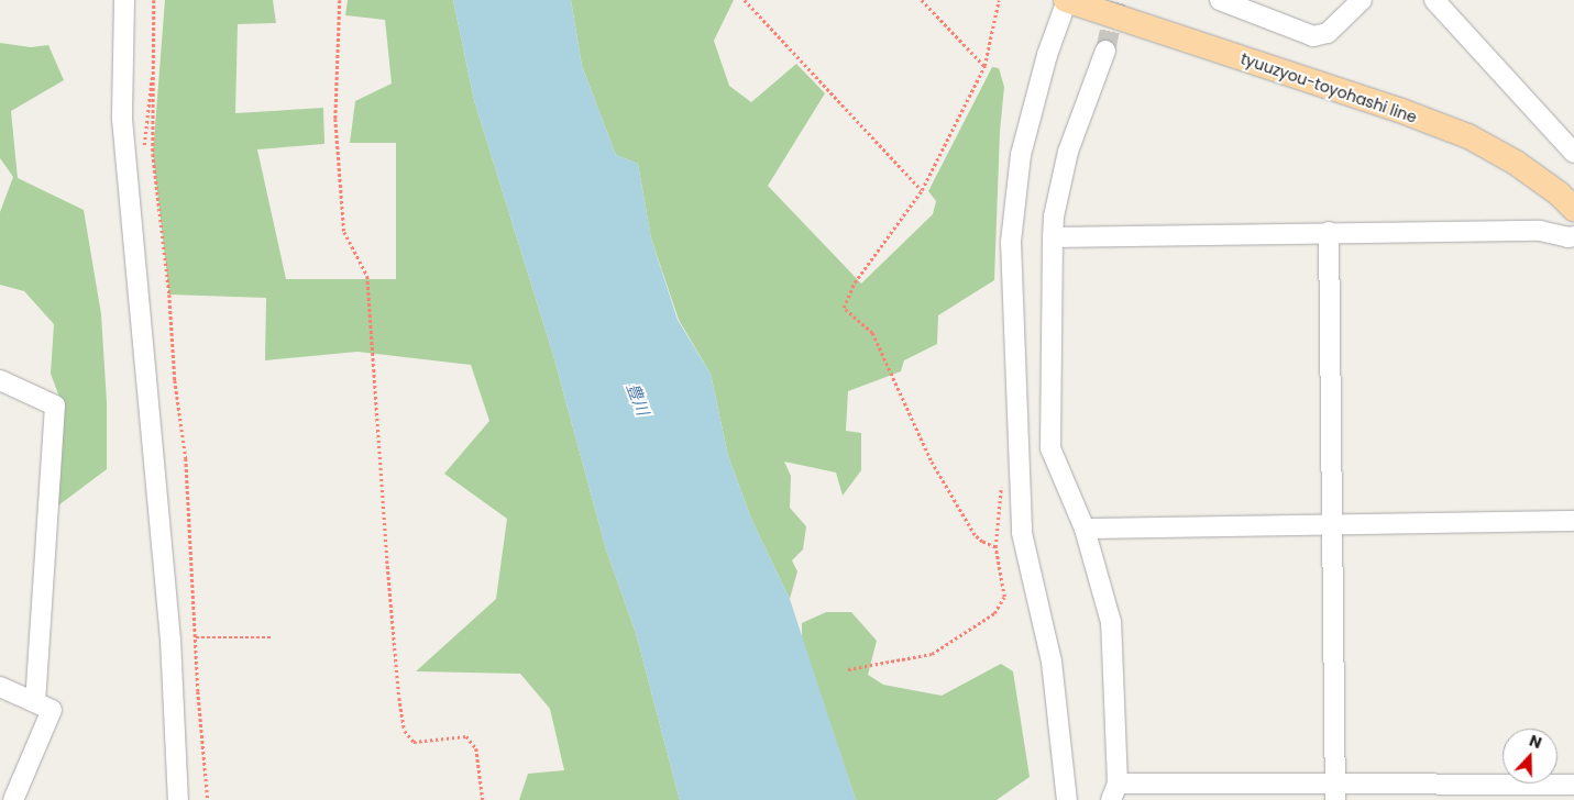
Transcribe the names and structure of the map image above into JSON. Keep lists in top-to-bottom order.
{
  "streets": {
    "main road": ["tyuuzyou-toyohashi line"]
  },
  "water": ["豊川"],
  "north": "top"
}
